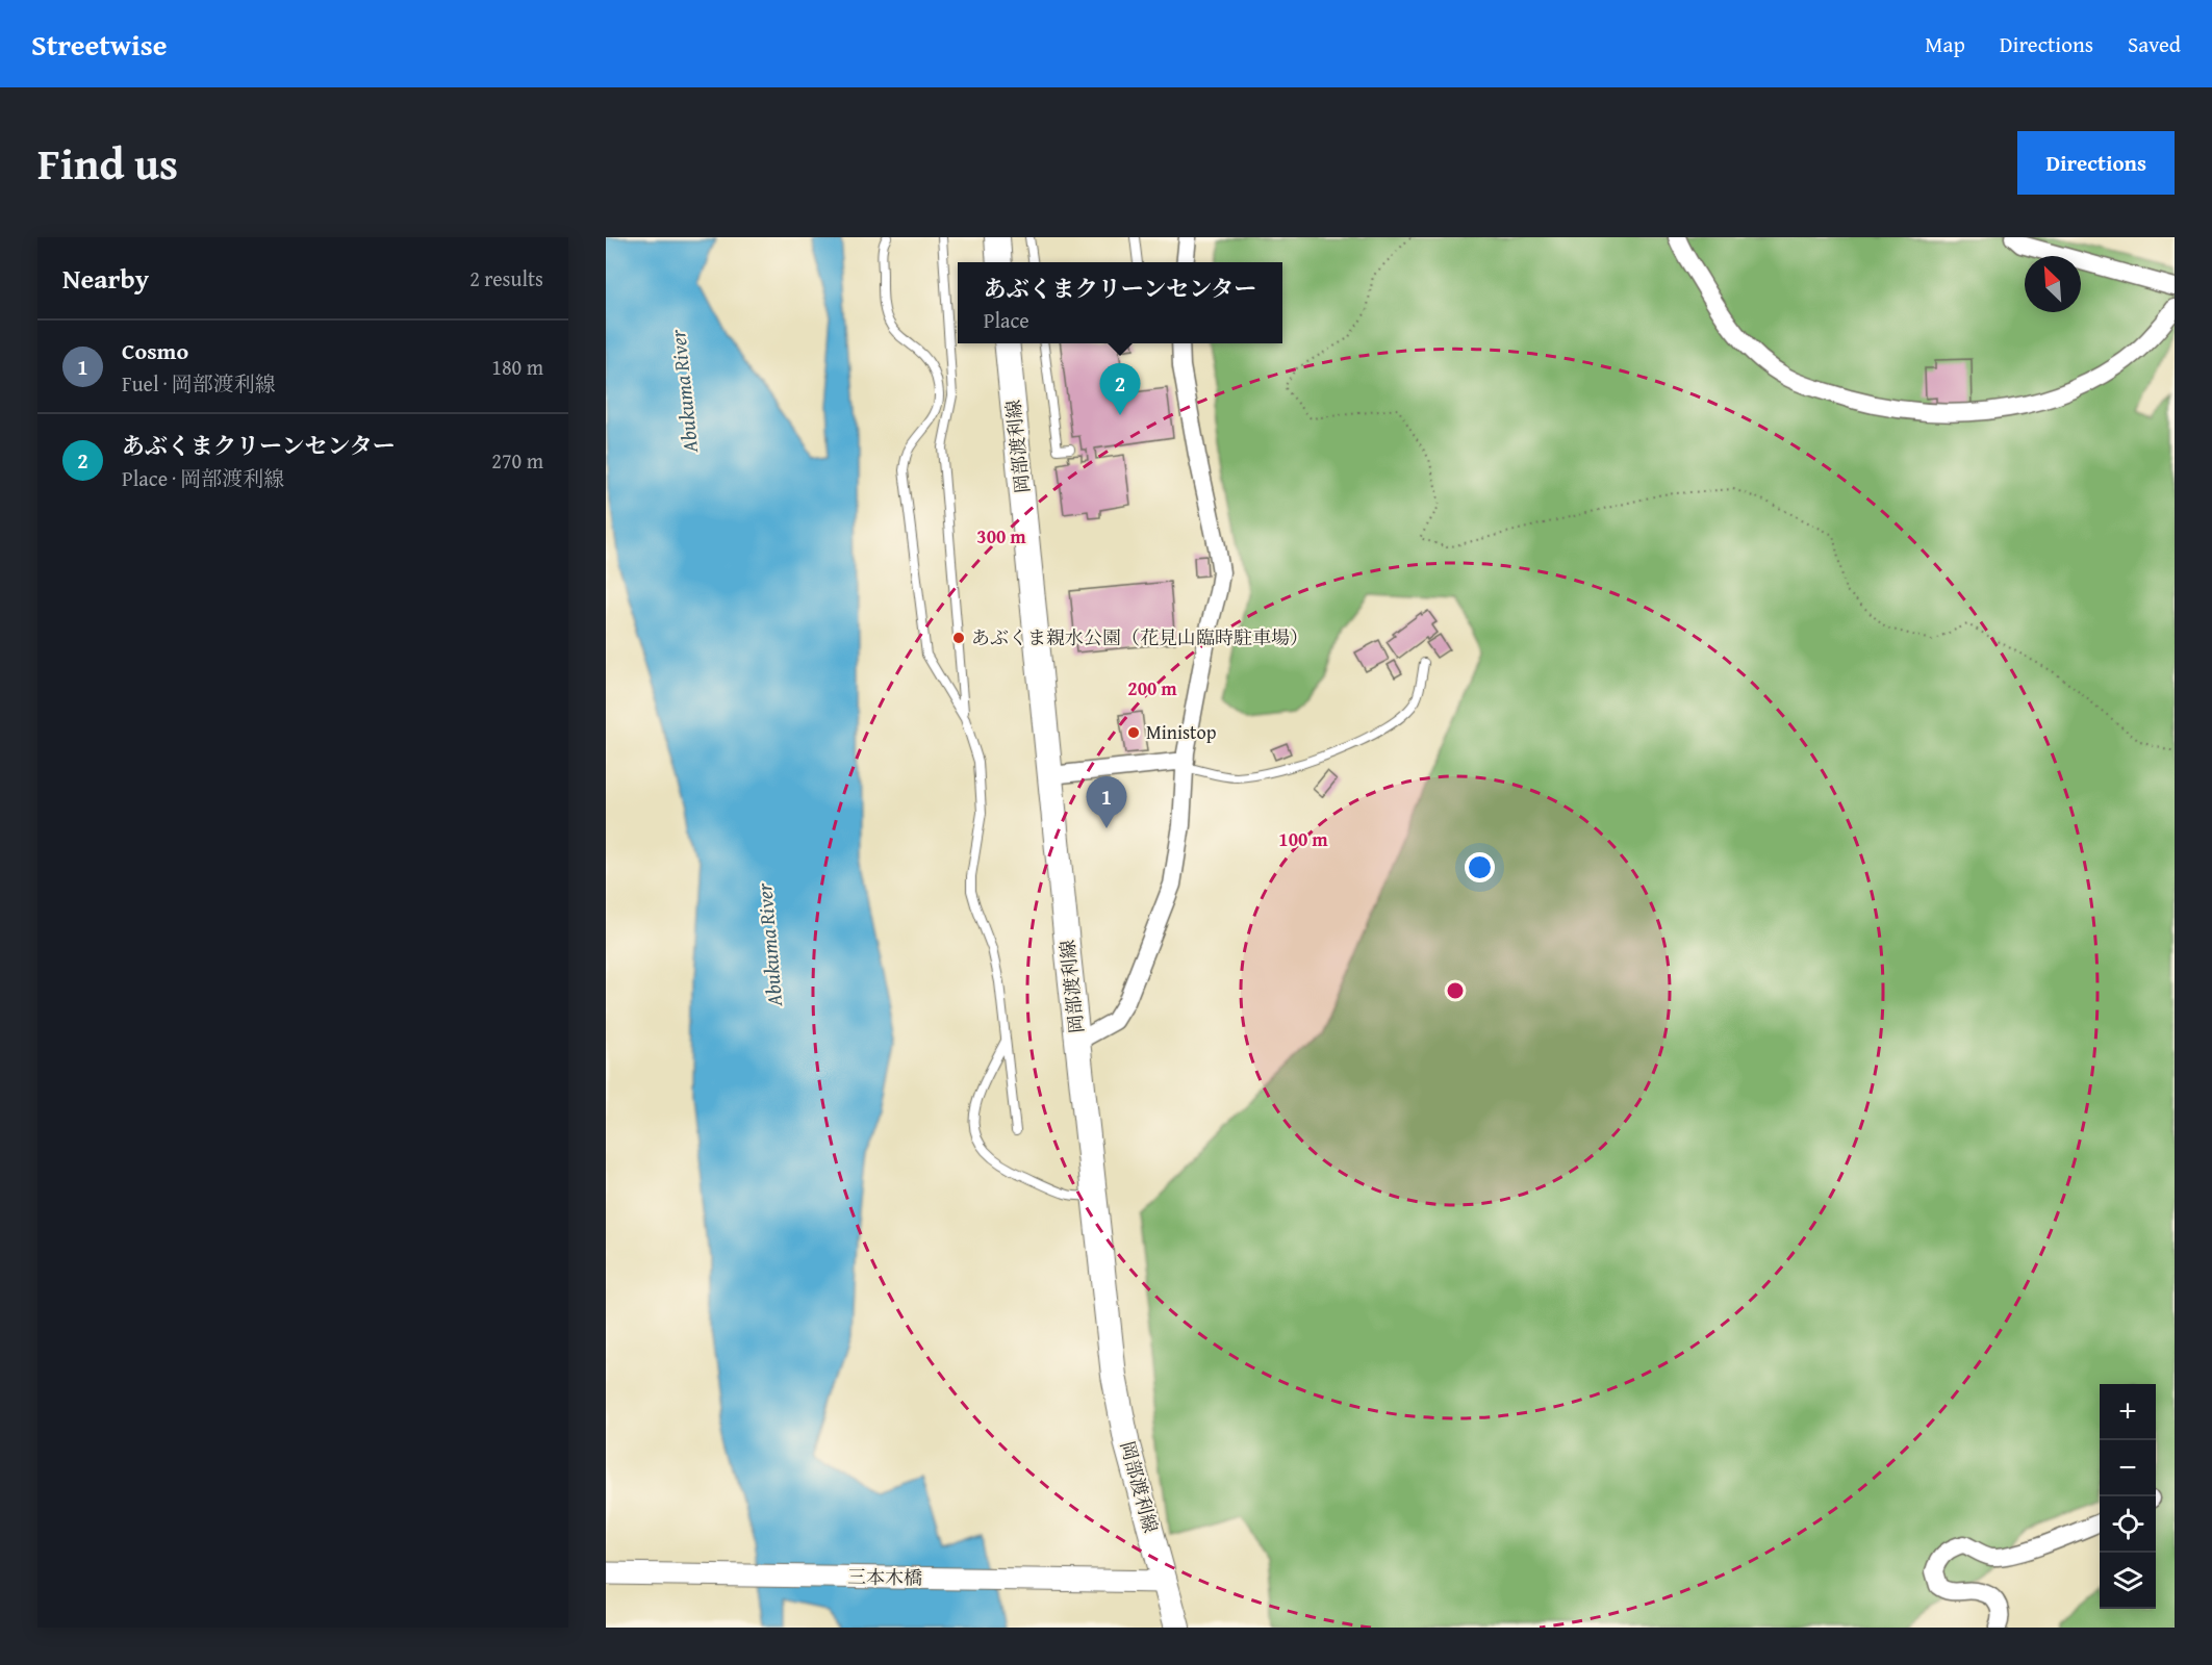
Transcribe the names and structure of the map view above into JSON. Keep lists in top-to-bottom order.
{
  "streets": {
    "main road": ["岡部渡利線"],
    "street": ["三本木橋"]
  },
  "crossings": [
    ["岡部渡利線", "三本木橋"]
  ],
  "water": ["Abukuma River"],
  "places": ["あぶくま親水公園（花見山臨時駐車場）", "Ministop"],
  "north": "top left",
  "page": {
    "header": "Streetwise",
    "nav": ["Map", "Directions", "Saved"],
    "title": "Find us",
    "buttons": "Directions",
    "heading": ["Nearby", "2 results"],
    "popup": ["あぶくまクリーンセンター", "Place"],
    "list": [
      {
        "mark": "1",
        "name": "Cosmo",
        "note": "Fuel · 岡部渡利線",
        "value": "180 m"
      },
      {
        "mark": "2",
        "name": "あぶくまクリーンセンター",
        "note": "Place · 岡部渡利線",
        "value": "270 m"
      }
    ],
    "pins": ["2", "1"],
    "map_buttons": ["+", "−"]
  },
  "rings": ["300 m", "200 m", "100 m"]
}
